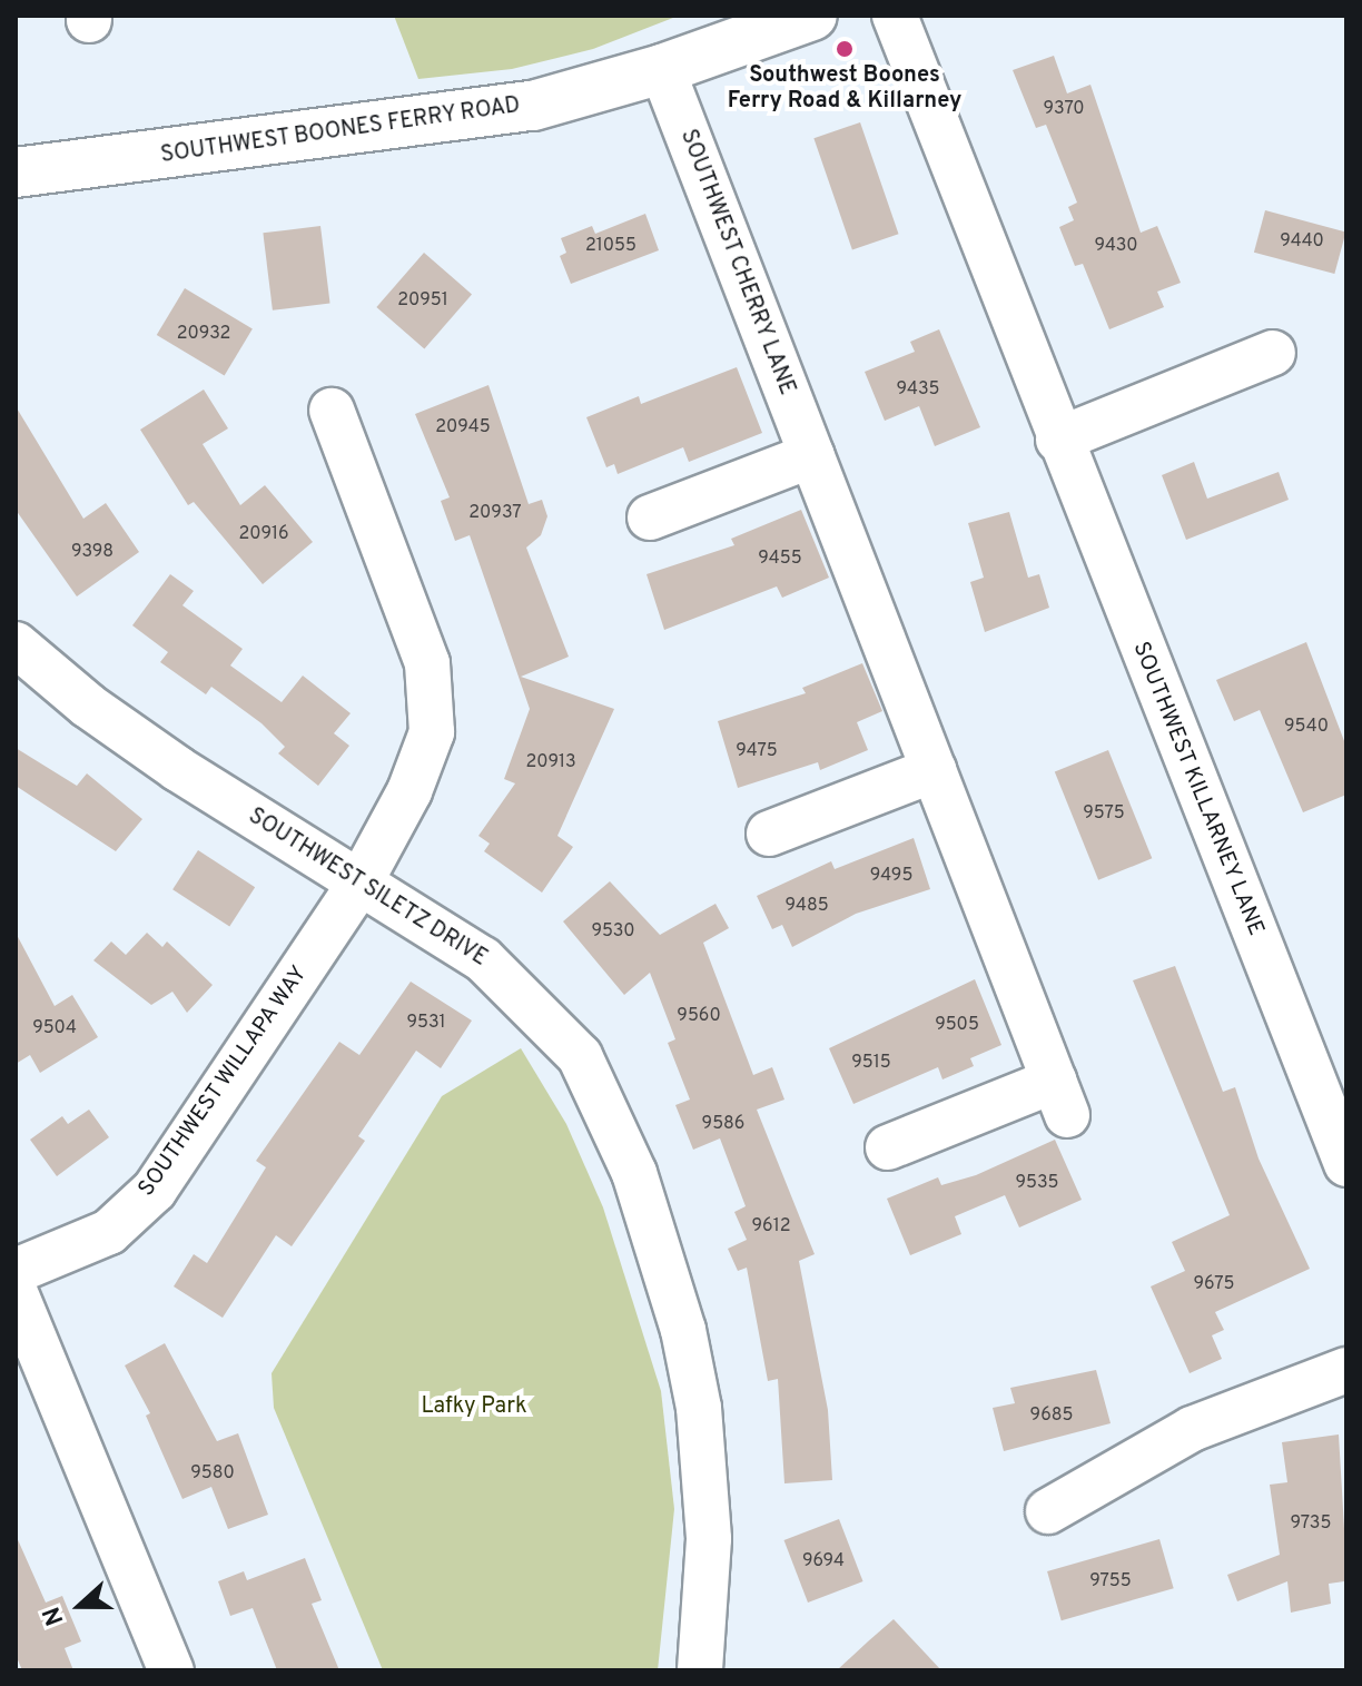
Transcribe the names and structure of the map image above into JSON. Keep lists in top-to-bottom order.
{
  "streets": {
    "main road": ["SOUTHWEST BOONES FERRY ROAD"],
    "street": [
      "SOUTHWEST CHERRY LANE",
      "SOUTHWEST KILLARNEY LANE",
      "SOUTHWEST SILETZ DRIVE",
      "SOUTHWEST WILLAPA WAY"
    ]
  },
  "crossings": [
    ["SOUTHWEST BOONES FERRY ROAD", "SOUTHWEST CHERRY LANE"],
    ["SOUTHWEST SILETZ DRIVE", "SOUTHWEST WILLAPA WAY"]
  ],
  "parks": ["Lafky Park"],
  "places": ["Southwest Boones Ferry Road & Killarney"],
  "house_numbers": [
    "9370",
    "9440",
    "21055",
    "9430",
    "20951",
    "20932",
    "9435",
    "20945",
    "20937",
    "20916",
    "9398",
    "9455",
    "9540",
    "9475",
    "20913",
    "9575",
    "9495",
    "9485",
    "9530",
    "9560",
    "9531",
    "9505",
    "9504",
    "9515",
    "9586",
    "9535",
    "9612",
    "9675",
    "9685",
    "9580",
    "9735",
    "9694",
    "9755"
  ],
  "north": "left"
}
